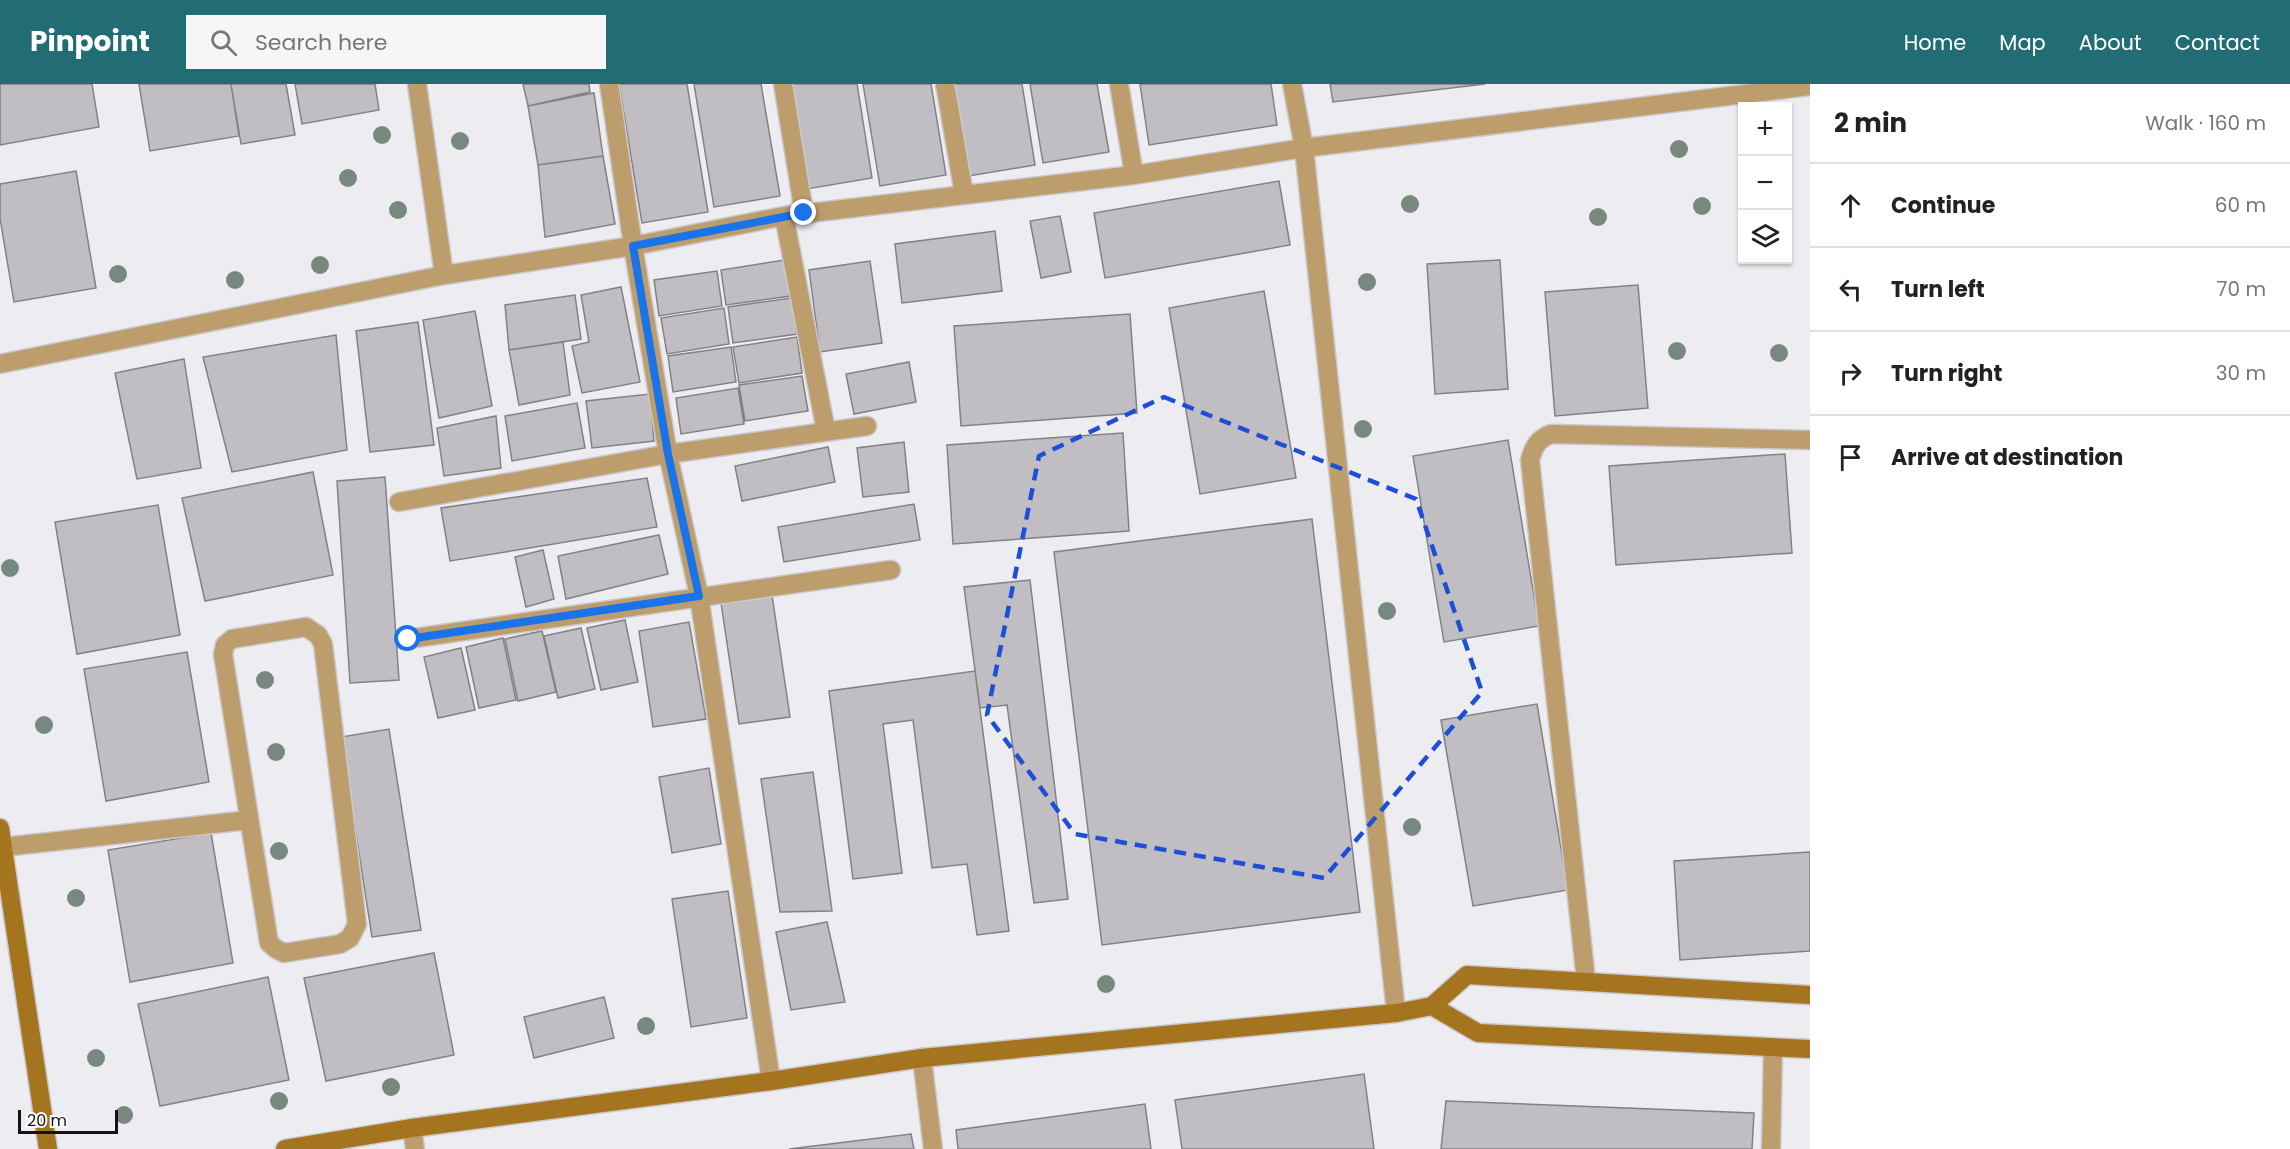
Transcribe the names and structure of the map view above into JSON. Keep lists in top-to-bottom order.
{
  "scale_bar": "20 m",
  "page": {
    "header": "Pinpoint",
    "search": "Search here",
    "nav": [
      "Home",
      "Map",
      "About",
      "Contact"
    ],
    "heading": ["2 min", "Walk · 160 m"],
    "map_buttons": ["+", "−"],
    "list": [
      ["Continue", "60 m"],
      ["Turn left", "70 m"],
      ["Turn right", "30 m"],
      "Arrive at destination"
    ],
    "scale": "20 m"
  }
}
